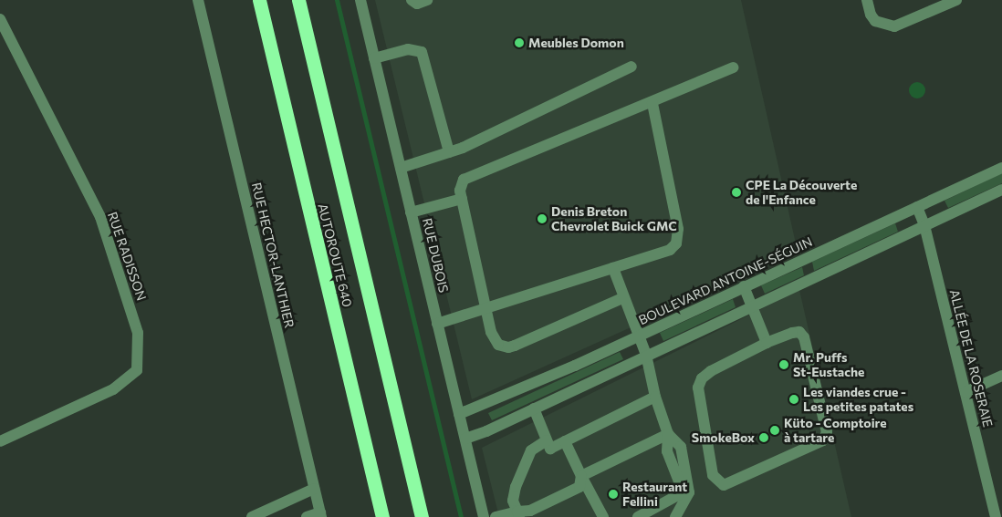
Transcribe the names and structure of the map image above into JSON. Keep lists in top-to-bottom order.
{
  "streets": {
    "highway": ["AUTOROUTE 640"],
    "street": [
      "RUE HECTOR-LANTHIER",
      "RUE DUBOIS",
      "RUE RADISSON",
      "BOULEVARD ANTOINE-SÉGUIN",
      "ALLÉE DE LA ROSERAIE"
    ]
  },
  "crossings": [
    ["RUE DUBOIS", "BOULEVARD ANTOINE-SÉGUIN"],
    ["BOULEVARD ANTOINE-SÉGUIN", "ALLÉE DE LA ROSERAIE"]
  ],
  "places": [
    "Meubles Domon",
    "CPE La Découverte de l'Enfance",
    "Denis Breton Chevrolet Buick GMC",
    "Mr. Puffs St-Eustache",
    "Les viandes crue - Les petites patates",
    "Küto - Comptoire à tartare",
    "SmokeBox",
    "Restaurant Fellini"
  ]
}
